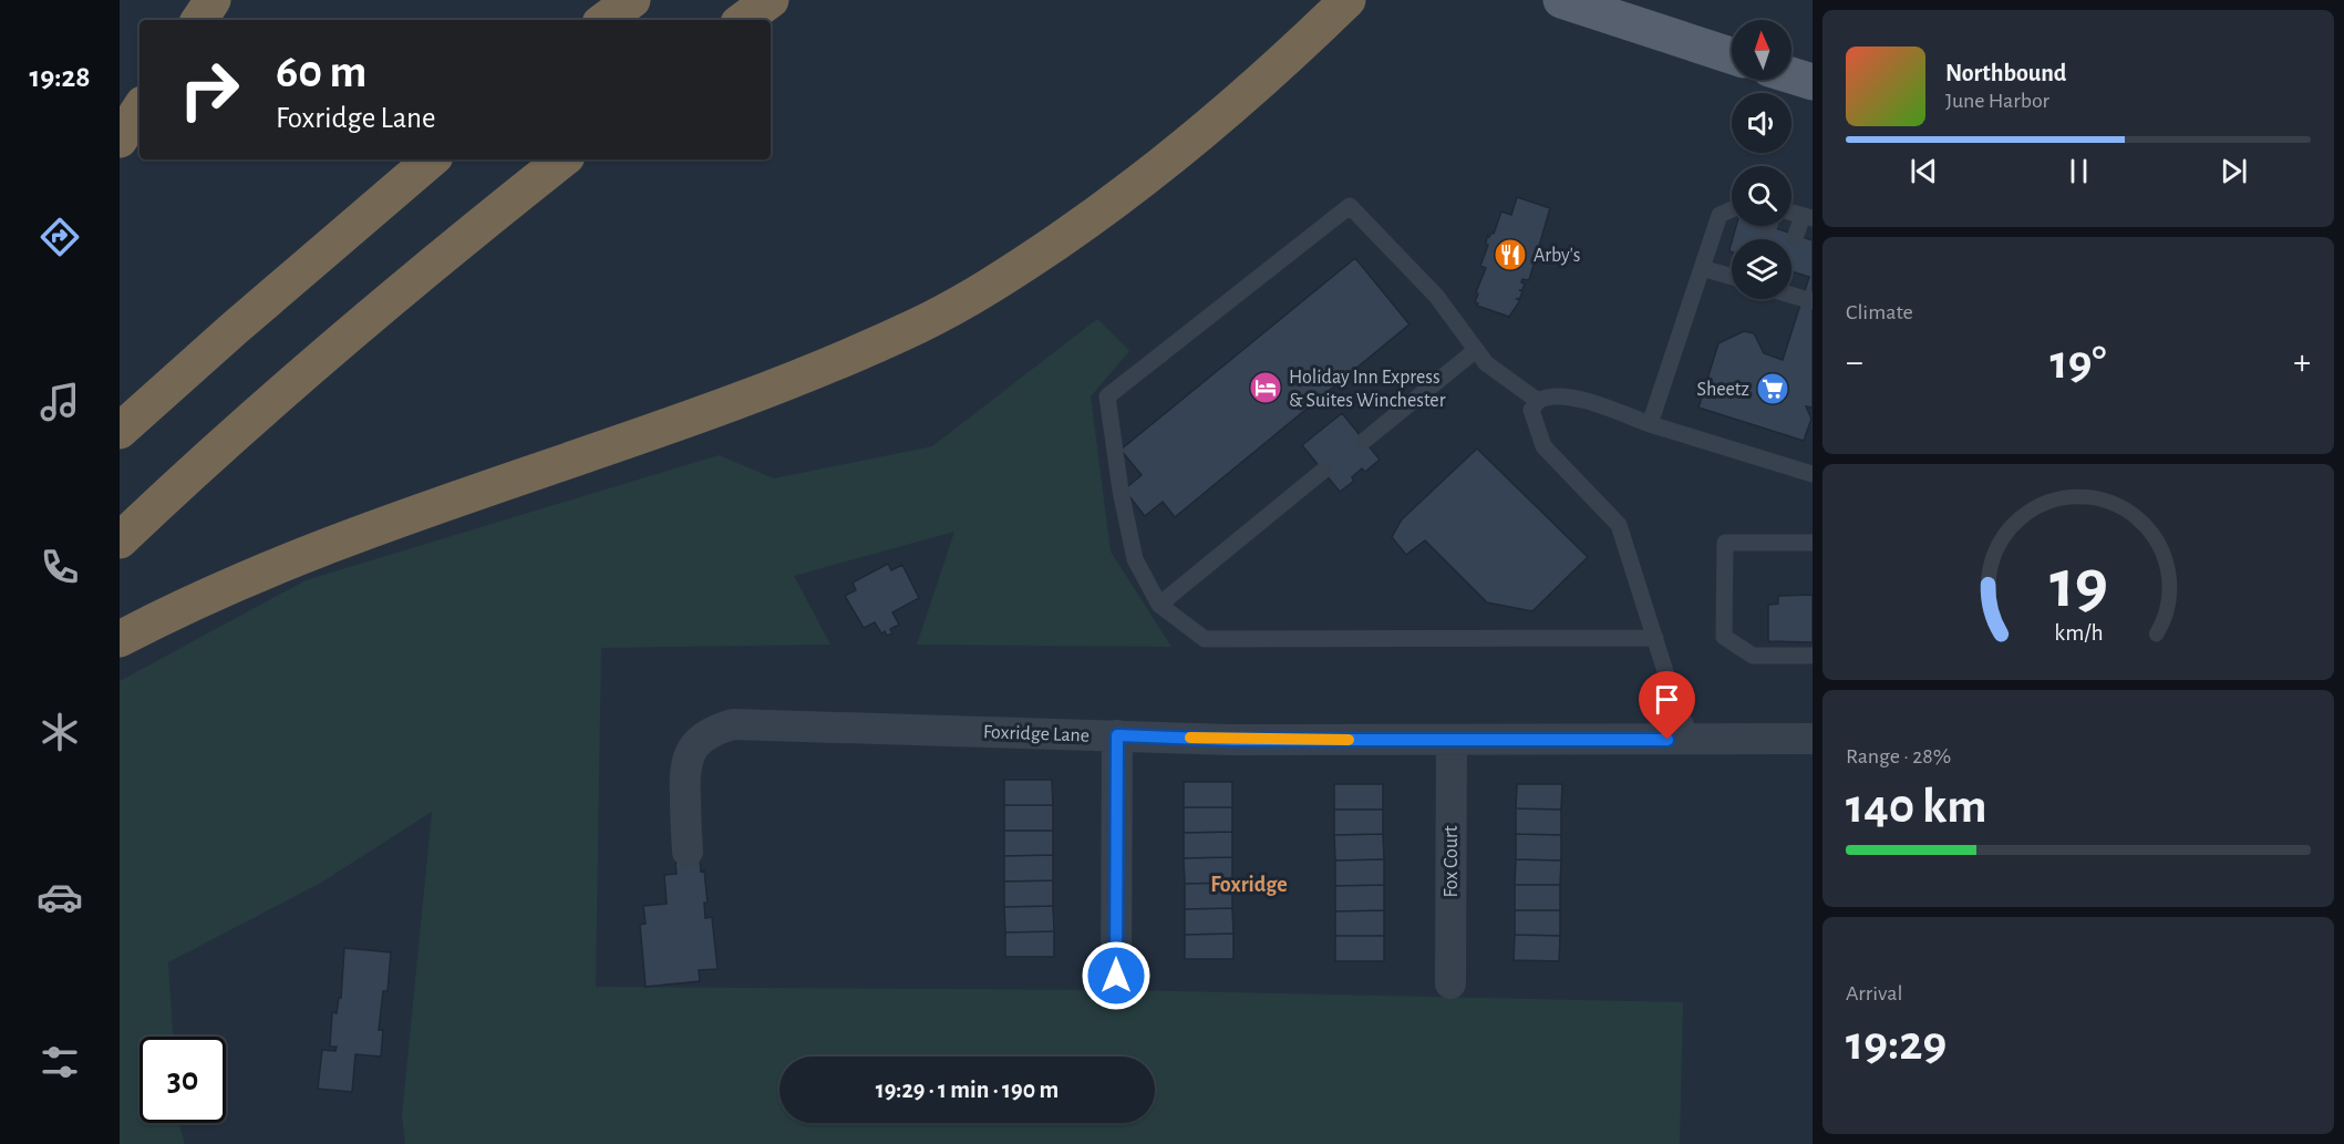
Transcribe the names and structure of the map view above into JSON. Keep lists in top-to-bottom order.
{
  "streets": {
    "street": ["Foxridge Lane", "Fox Court"]
  },
  "crossings": [
    ["Foxridge Lane", "Fox Court"]
  ],
  "districts": ["Foxridge"],
  "places": {
    "restaurant": ["Arby's"],
    "hotel": ["Holiday Inn Express & Suites Winchester"],
    "supermarket": ["Sheetz"]
  },
  "north": "top",
  "page": {
    "tabs": "19:28",
    "turn": ["60 m", "Foxridge Lane"],
    "song": ["Northbound", "June Harbor"],
    "tile": [
      "Climate",
      ["Range · 28%", "140 km"],
      ["Arrival", "19:29"]
    ],
    "heat": ["−", "19°", "+"],
    "limit": "30",
    "trip": "19:29 · 1 min · 190 m",
    "gauge": ["19", "km/h"]
  }
}
